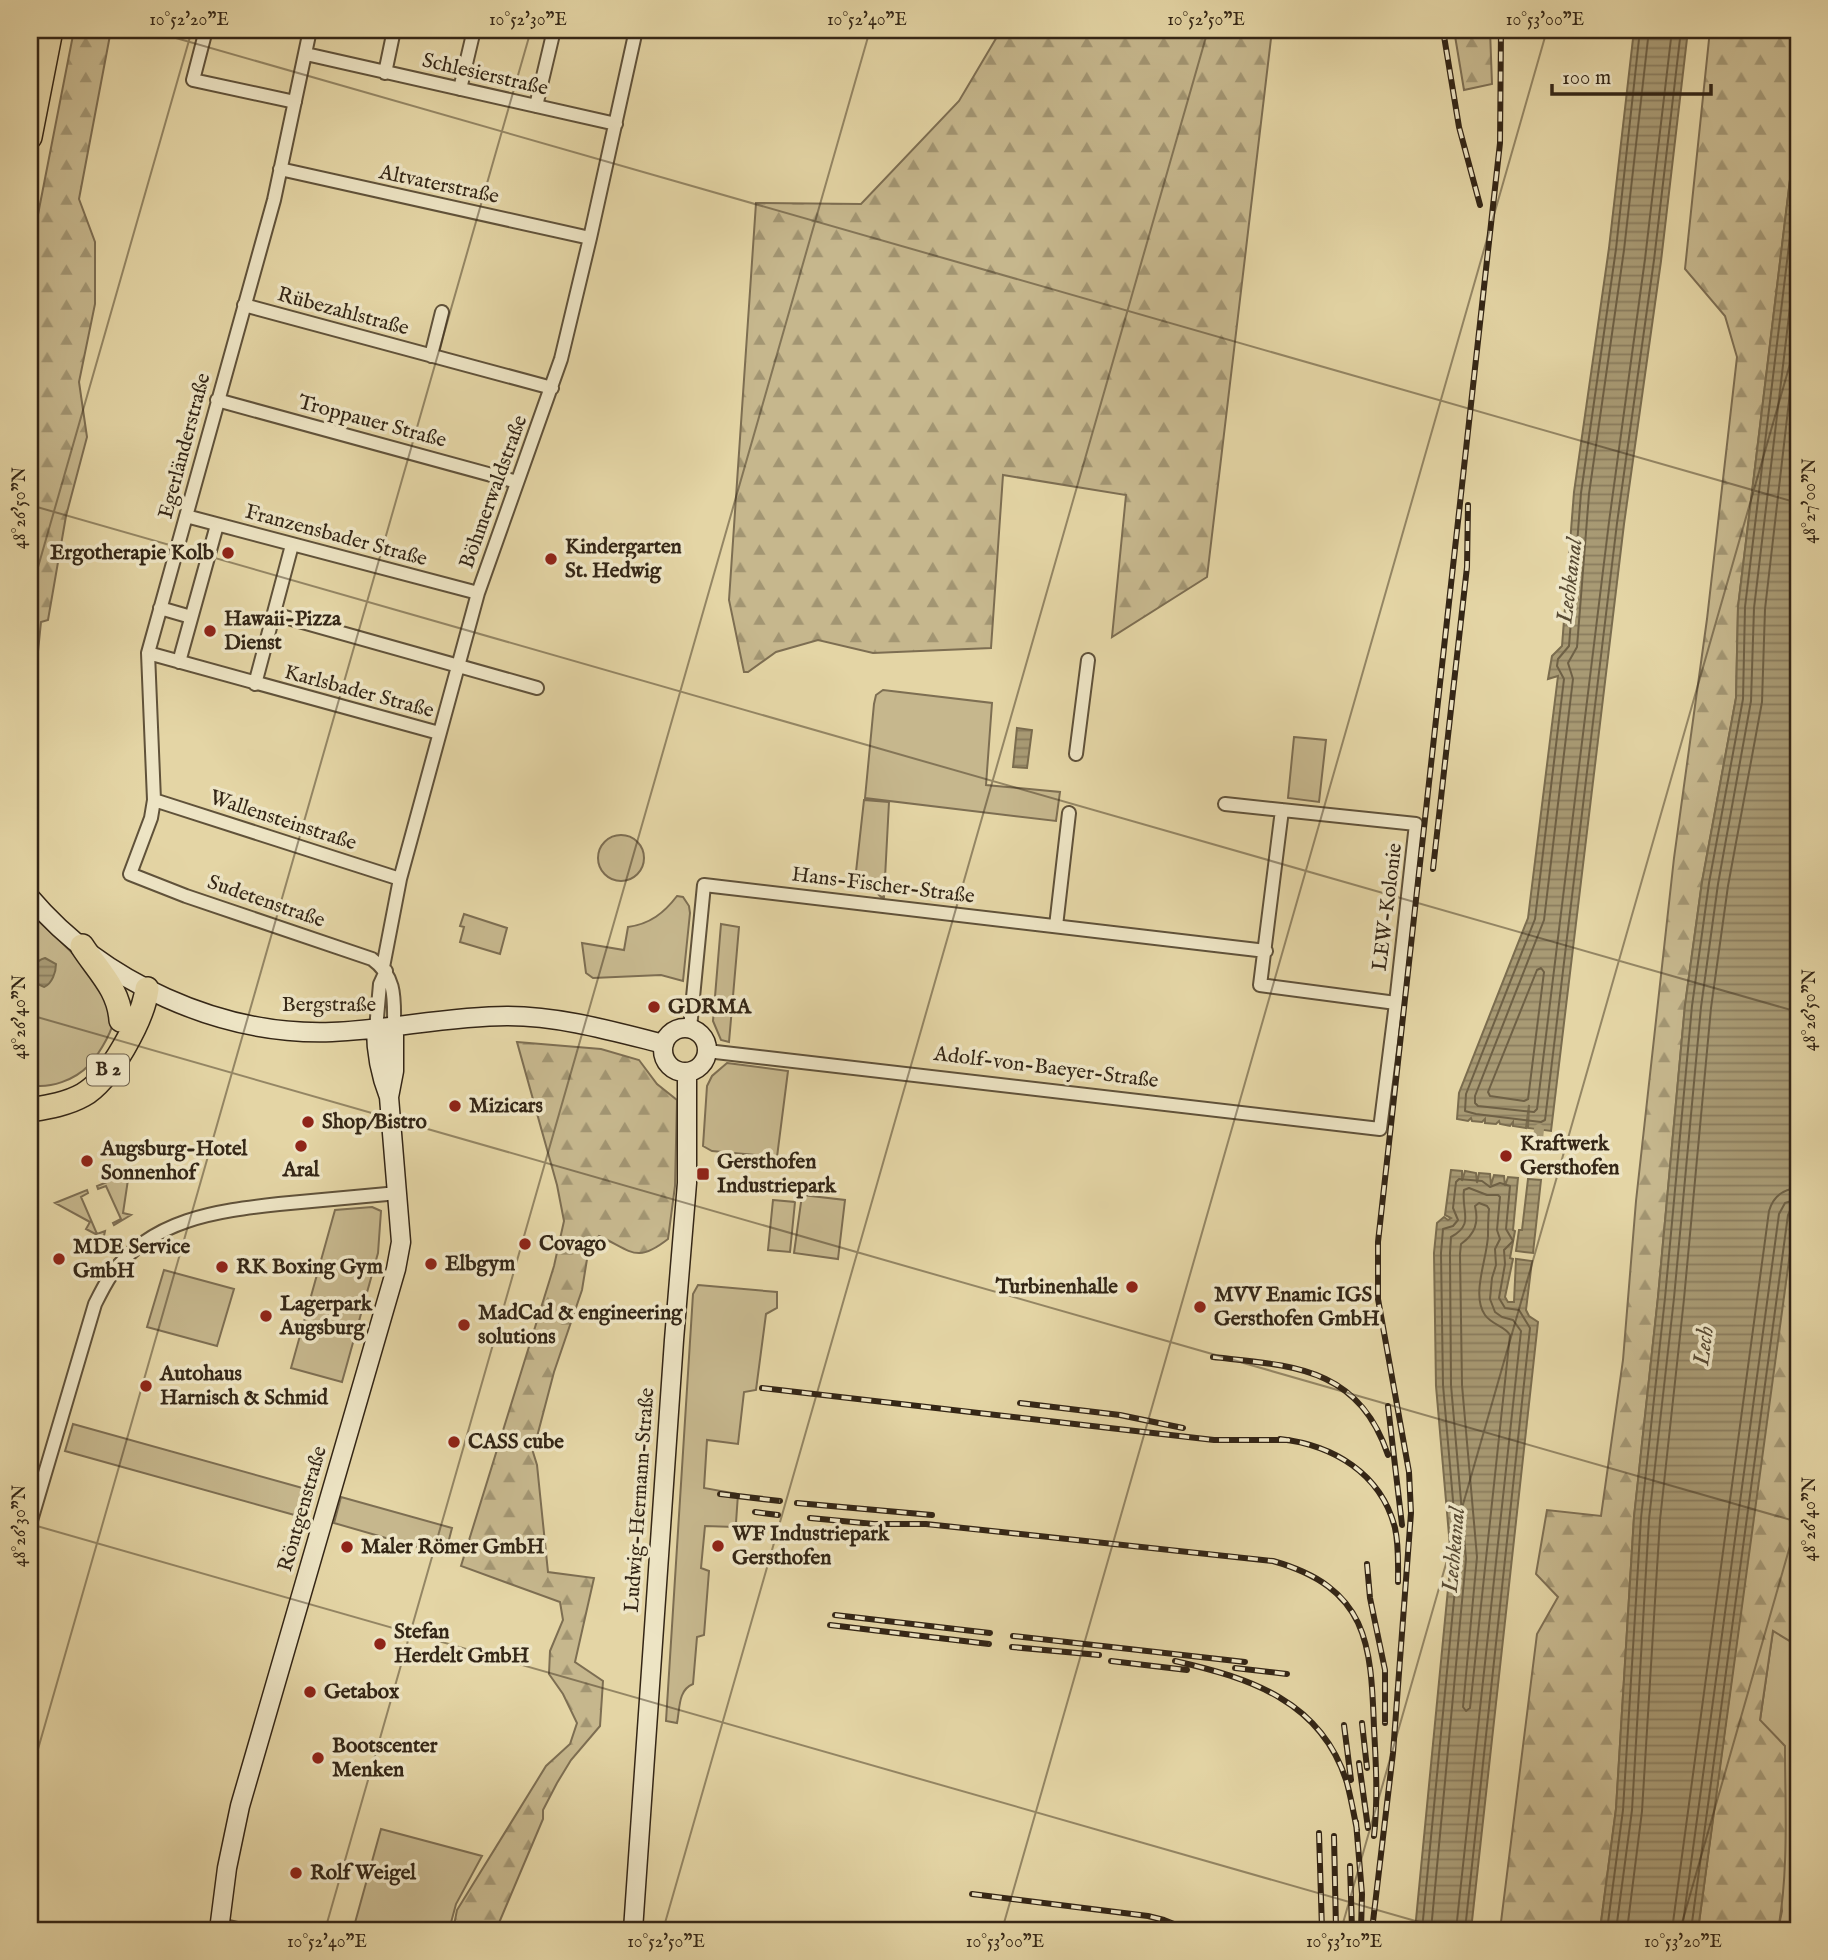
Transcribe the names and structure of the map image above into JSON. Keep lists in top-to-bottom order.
{
  "streets": {
    "highway": ["B 2"],
    "street": [
      "Schlesierstraße",
      "Altvaterstraße",
      "Rübezahlstraße",
      "Troppauer Straße",
      "Egerländerstraße",
      "Böhmerwaldstraße",
      "Franzensbader Straße",
      "Karlsbader Straße",
      "Wallensteinstraße",
      "Hans-Fischer-Straße",
      "Sudetenstraße",
      "LEW-Kolonie",
      "Bergstraße",
      "Adolf-von-Baeyer-Straße",
      "Ludwig-Hermann-Straße",
      "Röntgenstraße"
    ]
  },
  "crossings": [
    ["Schlesierstraße", "Egerländerstraße"],
    ["Schlesierstraße", "Böhmerwaldstraße"],
    ["Altvaterstraße", "Egerländerstraße"],
    ["Altvaterstraße", "Böhmerwaldstraße"],
    ["Rübezahlstraße", "Egerländerstraße"],
    ["Rübezahlstraße", "Böhmerwaldstraße"],
    ["Troppauer Straße", "Egerländerstraße"],
    ["Troppauer Straße", "Böhmerwaldstraße"],
    ["Egerländerstraße", "Franzensbader Straße"],
    ["Egerländerstraße", "Karlsbader Straße"],
    ["Egerländerstraße", "Wallensteinstraße"],
    ["Egerländerstraße", "Sudetenstraße"],
    ["Böhmerwaldstraße", "Franzensbader Straße"],
    ["Böhmerwaldstraße", "Karlsbader Straße"],
    ["Böhmerwaldstraße", "Wallensteinstraße"],
    ["Böhmerwaldstraße", "Sudetenstraße"],
    ["Hans-Fischer-Straße", "LEW-Kolonie"],
    ["Hans-Fischer-Straße", "Bergstraße"],
    ["Hans-Fischer-Straße", "Adolf-von-Baeyer-Straße"],
    ["Hans-Fischer-Straße", "Ludwig-Hermann-Straße"],
    ["LEW-Kolonie", "Adolf-von-Baeyer-Straße"],
    ["Bergstraße", "Adolf-von-Baeyer-Straße"],
    ["Bergstraße", "B 2"],
    ["Bergstraße", "Ludwig-Hermann-Straße"],
    ["Bergstraße", "Röntgenstraße"],
    ["Adolf-von-Baeyer-Straße", "Ludwig-Hermann-Straße"]
  ],
  "water": ["Lechkanal", "Lech"],
  "places": {
    "other": [
      "Ergotherapie Kolb",
      "Kindergarten St. Hedwig",
      "Hawaii-Pizza Dienst",
      "GDRMA",
      "Mizicars",
      "Shop/Bistro",
      "Aral",
      "Kraftwerk Gersthofen",
      "Augsburg-Hotel Sonnenhof",
      "Covago",
      "MDE Service GmbH",
      "Elbgym",
      "RK Boxing Gym",
      "Turbinenhalle",
      "MVV Enamic IGS Gersthofen GmbH",
      "Lagerpark Augsburg",
      "MadCad & engineering solutions",
      "Autohaus Harnisch & Schmid",
      "CASS cube",
      "WF Industriepark Gersthofen",
      "Maler Römer GmbH",
      "Stefan Herdelt GmbH",
      "Getabox",
      "Bootscenter Menken",
      "Rolf Weigel"
    ],
    "transit": ["Gersthofen Industriepark"]
  },
  "scale_bar": "100 m",
  "coordinates": [
    "10°52'20\"E",
    "10°52'30\"E",
    "10°52'40\"E",
    "10°52'50\"E",
    "10°53'00\"E",
    "48°27'00\"N",
    "48°26'50\"N",
    "48°26'40\"N",
    "48°26'30\"N",
    "10°53'10\"E",
    "10°53'20\"E"
  ]
}
